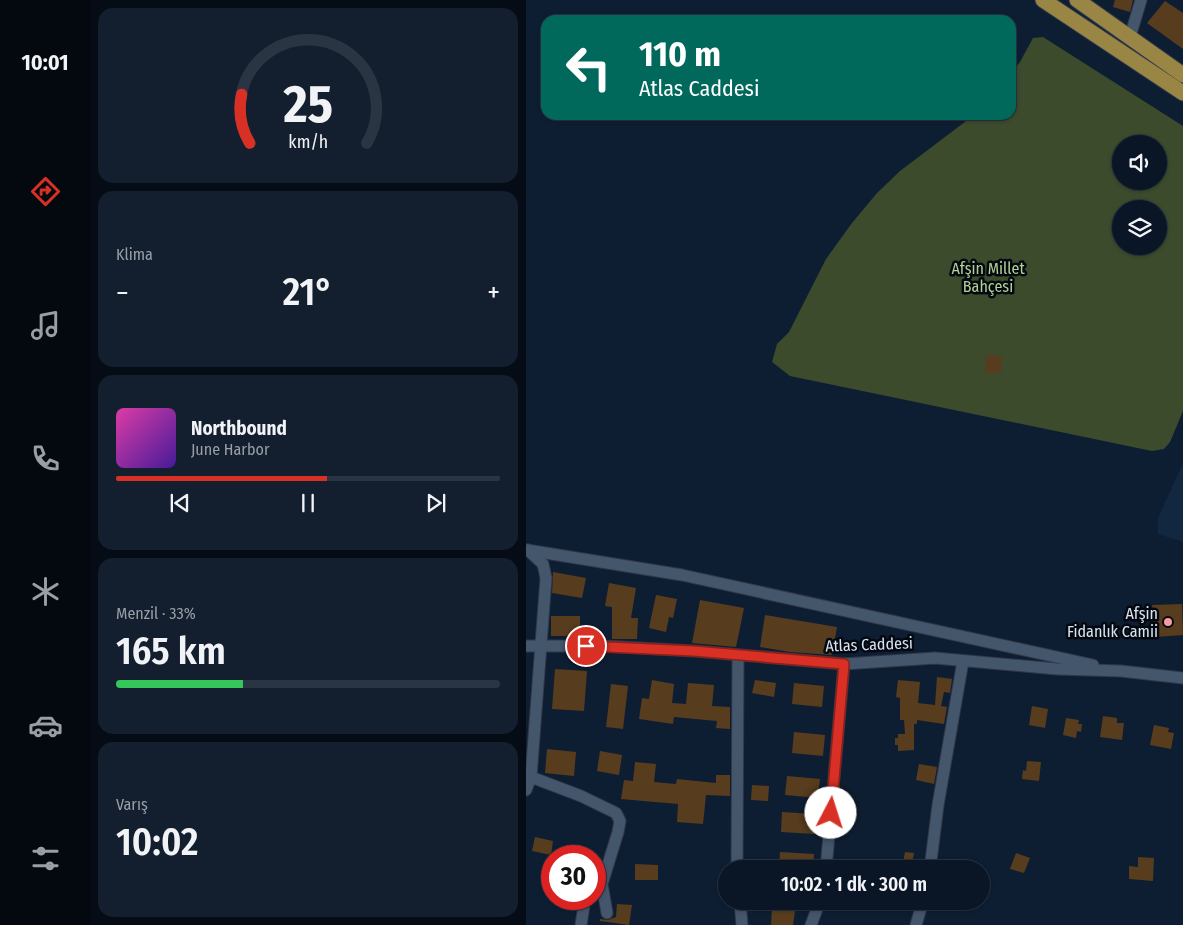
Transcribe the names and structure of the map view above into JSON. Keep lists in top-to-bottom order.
{
  "streets": {
    "street": ["Atlas Caddesi"]
  },
  "parks": ["Afşin Millet Bahçesi"],
  "places": ["Afşin Fidanlık Camii"],
  "page": {
    "tabs": "10:01",
    "turn": ["110 m", "Atlas Caddesi"],
    "tile": [
      "Klima",
      ["Menzil · 33%", "165 km"],
      ["Varış", "10:02"]
    ],
    "heat": ["−", "21°", "+"],
    "song": ["Northbound", "June Harbor"],
    "limit": "30",
    "trip": "10:02 · 1 dk · 300 m",
    "gauge": ["25", "km/h"]
  }
}
